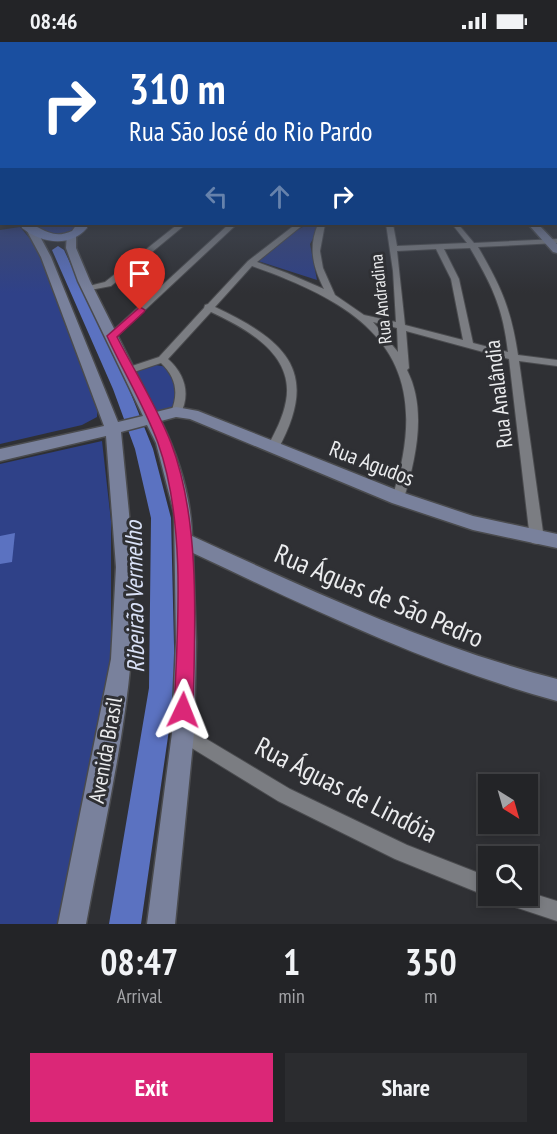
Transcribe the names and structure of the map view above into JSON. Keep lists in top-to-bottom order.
{
  "streets": {
    "main road": ["Rua Agudos", "Rua Águas de São Pedro", "Avenida Brasil"],
    "street": ["Rua Andradina", "Rua Analândia", "Rua Águas de Lindóia"]
  },
  "crossings": [
    ["Rua Analândia", "Rua Agudos"]
  ],
  "water": ["Ribeirão Vermelho"],
  "north": "bottom right",
  "page": {
    "status": "08:46",
    "turn": ["310 m", "Rua São José do Rio Pardo"],
    "eta": [
      "08:47",
      "Arrival",
      "1",
      "min",
      "350",
      "m"
    ],
    "buttons": ["Exit", "Share"]
  }
}
